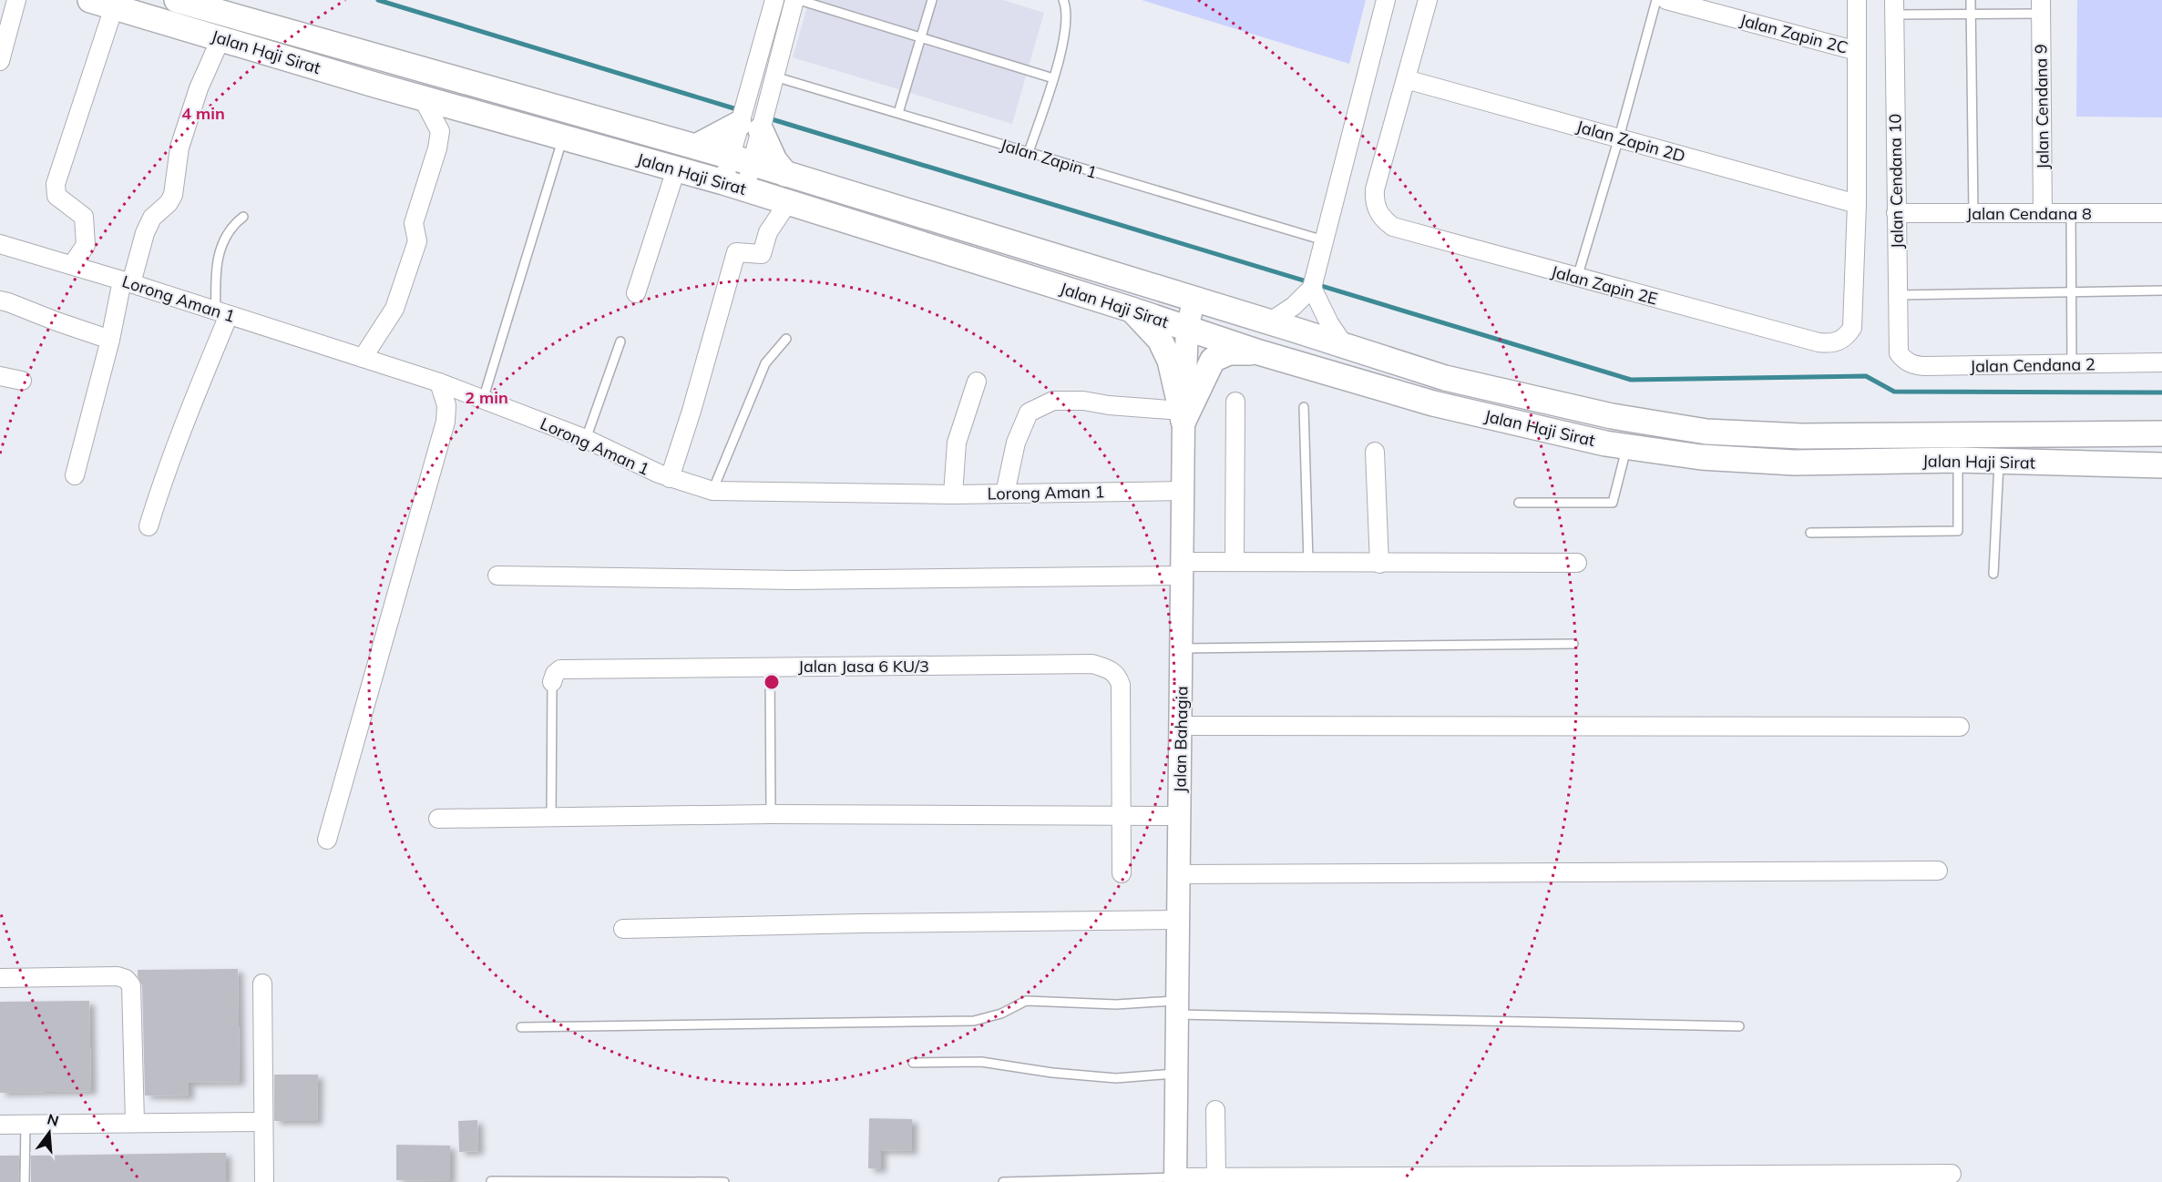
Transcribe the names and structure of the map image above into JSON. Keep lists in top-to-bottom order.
{
  "streets": {
    "main road": ["Jalan Haji Sirat"],
    "street": [
      "Jalan Zapin 2C",
      "Jalan Cendana 9",
      "Jalan Zapin 2D",
      "Jalan Cendana 10",
      "Jalan Cendana 8",
      "Jalan Zapin 2E",
      "Lorong Aman 1",
      "Jalan Cendana 2",
      "Jalan Jasa 6 KU/3",
      "Jalan Bahagia"
    ],
    "lane": ["Jalan Zapin 1"]
  },
  "crossings": [
    ["Jalan Haji Sirat", "Jalan Bahagia"],
    ["Jalan Cendana 9", "Jalan Cendana 8"],
    ["Jalan Zapin 2D", "Jalan Zapin 2E"],
    ["Jalan Cendana 10", "Jalan Cendana 8"],
    ["Jalan Cendana 10", "Jalan Cendana 2"],
    ["Lorong Aman 1", "Jalan Bahagia"]
  ],
  "north": "top",
  "rings": ["4 min", "2 min"]
}
